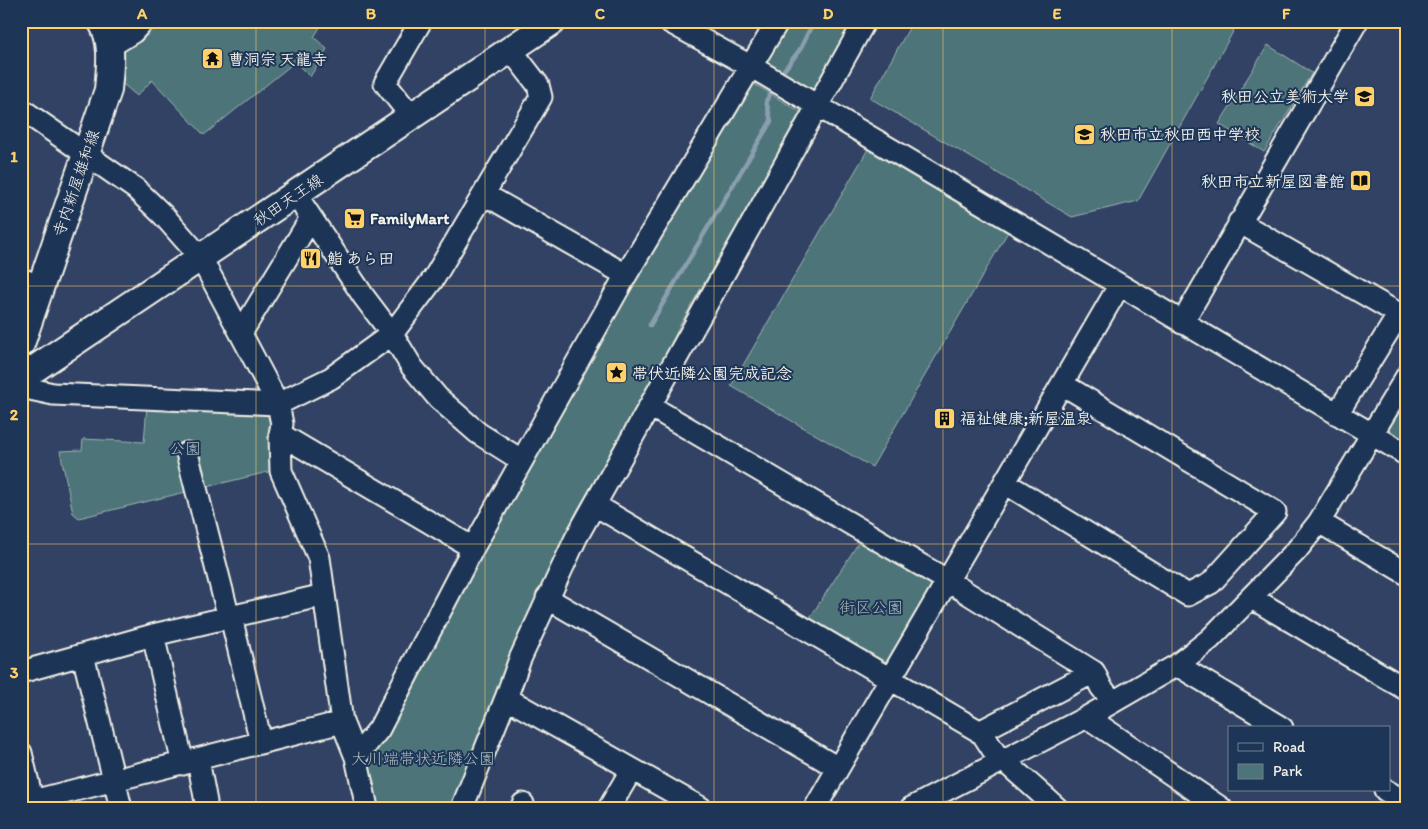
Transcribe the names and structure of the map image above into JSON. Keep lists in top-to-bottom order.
{
  "streets": {
    "main road": ["寺内新屋雄和線", "秋田天王線"]
  },
  "parks": ["公園", "街区公園", "大川端帯状近隣公園"],
  "places": {
    "temple": ["曹洞宗 天龍寺"],
    "school or university": ["秋田公立美術大学", "秋田市立秋田西中学校"],
    "library": ["秋田市立新屋図書館"],
    "supermarket": ["FamilyMart"],
    "restaurant": ["鮨 あら田"],
    "place": ["帯伏近隣公園完成記念"],
    "building": ["福祉健康;新屋温泉"]
  },
  "legend": ["Road", "Park"],
  "grid": {
    "columns": [
      "A",
      "B",
      "C",
      "D",
      "E",
      "F"
    ],
    "rows": ["1", "2", "3"]
  }
}
